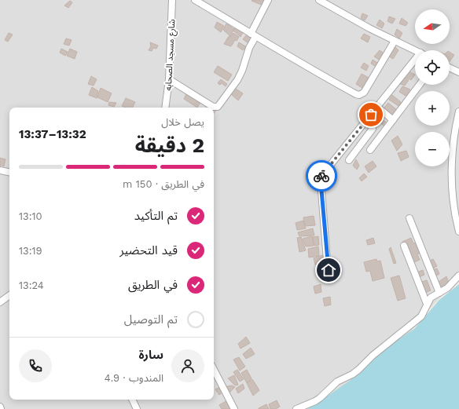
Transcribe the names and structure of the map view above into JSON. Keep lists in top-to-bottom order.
{
  "streets": {
    "street": ["شارع مسجد الصحابه"]
  },
  "north": "left",
  "page": {
    "map_buttons": ["+", "−"],
    "heading": ["2 دقيقة", "يصل خلال", "13:32–13:37"],
    "panel": ["سارة", "المندوب · 4.9"],
    "bar": "في الطريق · 150 m",
    "list": [
      ["تم التأكيد", "13:10"],
      ["قيد التحضير", "13:19"],
      ["في الطريق", "13:24"],
      "تم التوصيل"
    ]
  }
}
